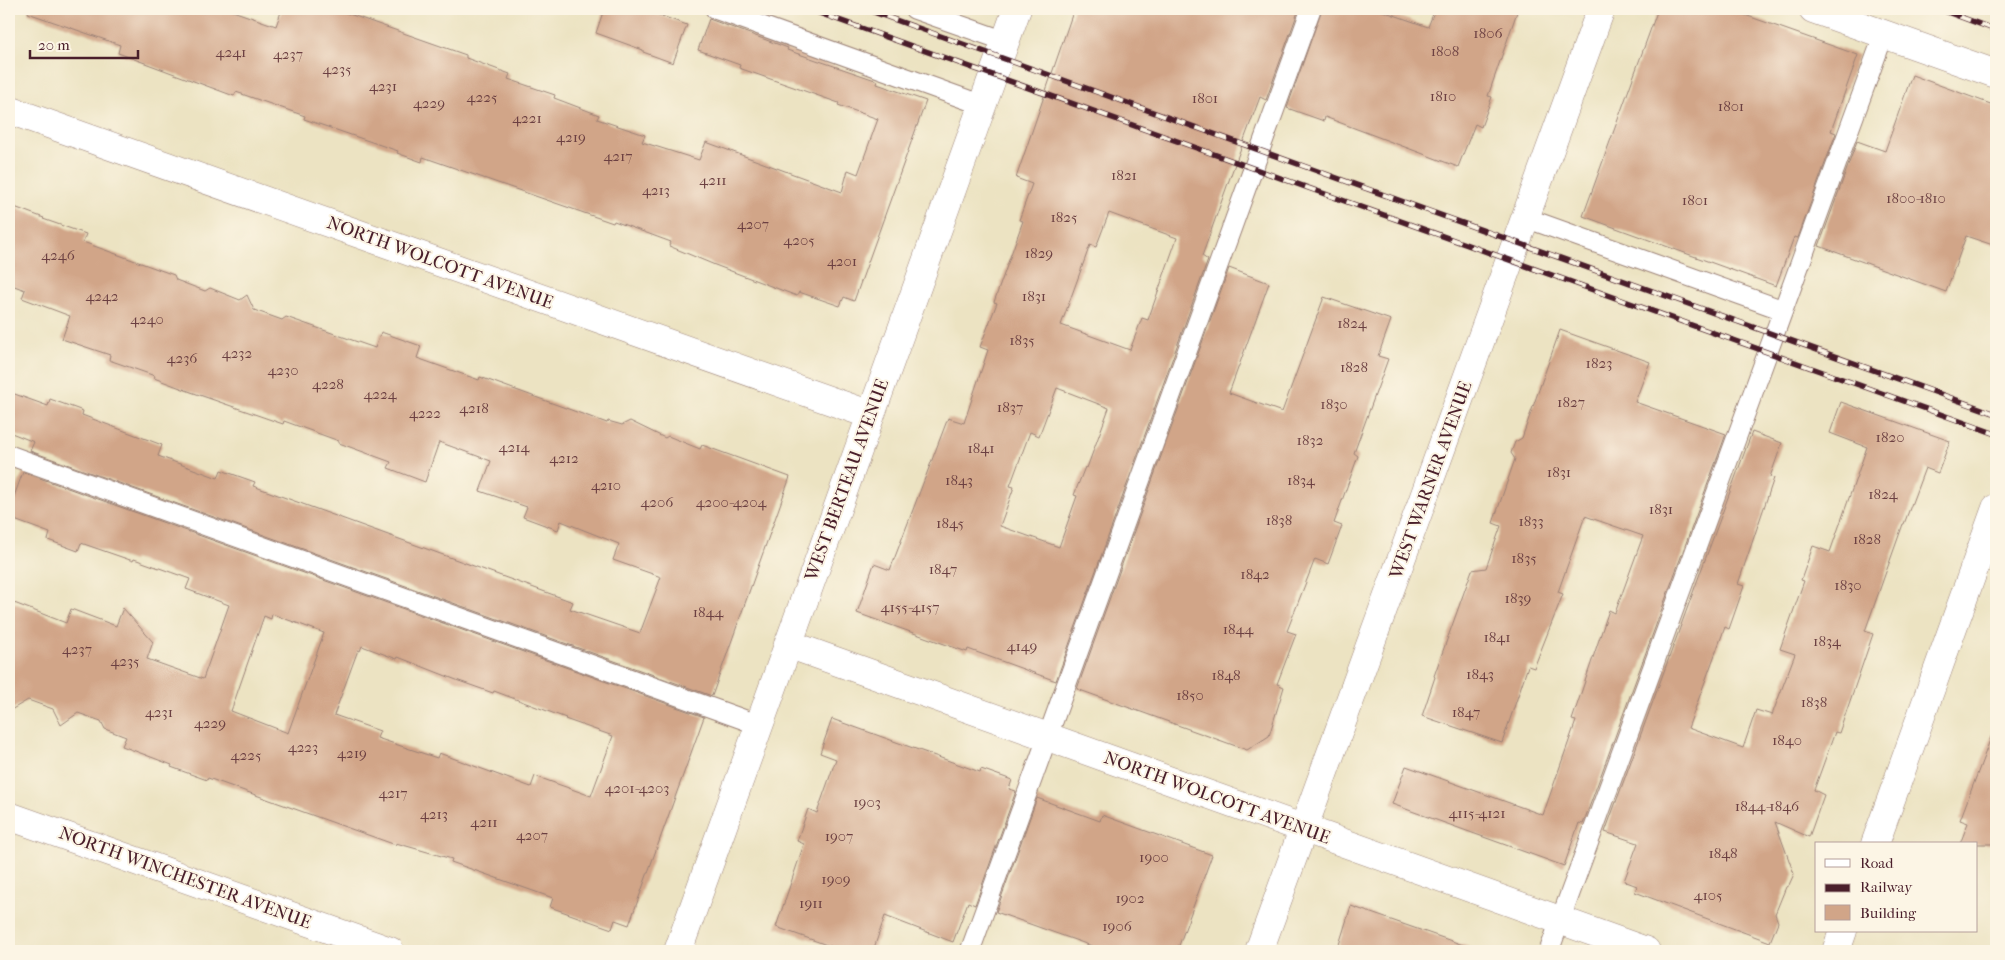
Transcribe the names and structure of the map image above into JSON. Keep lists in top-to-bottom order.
{
  "streets": {
    "street": [
      "NORTH WOLCOTT AVENUE",
      "WEST BERTEAU AVENUE",
      "WEST WARNER AVENUE",
      "NORTH WINCHESTER AVENUE"
    ]
  },
  "crossings": [
    ["NORTH WOLCOTT AVENUE", "WEST BERTEAU AVENUE"],
    ["NORTH WOLCOTT AVENUE", "WEST WARNER AVENUE"]
  ],
  "house_numbers": [
    "1806",
    "1808",
    "4241",
    "4237",
    "4235",
    "4231",
    "1810",
    "4225",
    "1801",
    "4229",
    "1801",
    "4221",
    "4219",
    "4217",
    "1821",
    "4211",
    "4213",
    "1800-1810",
    "1801",
    "1825",
    "4207",
    "4205",
    "1829",
    "4246",
    "4201",
    "4242",
    "1831",
    "4240",
    "1824",
    "1835",
    "4232",
    "4236",
    "1823",
    "1828",
    "4230",
    "4228",
    "4224",
    "1827",
    "1830",
    "1837",
    "4218",
    "4222",
    "1820",
    "1832",
    "4214",
    "1841",
    "4212",
    "1831",
    "1843",
    "1834",
    "4210",
    "1824",
    "4206",
    "4200-4204",
    "1831",
    "1838",
    "1833",
    "1845",
    "1828",
    "1835",
    "1847",
    "1842",
    "1830",
    "1839",
    "4155-4157",
    "1844",
    "1844",
    "1841",
    "1834",
    "4149",
    "4237",
    "4235",
    "1843",
    "1848",
    "1850",
    "1838",
    "4231",
    "1847",
    "4229",
    "1840",
    "4223",
    "4219",
    "4225",
    "4201-4203",
    "4217",
    "1903",
    "1844-1846",
    "4115-4121",
    "4213",
    "4211",
    "4207",
    "1907",
    "1848",
    "1900",
    "1909",
    "4105",
    "1902",
    "1911",
    "1906"
  ],
  "legend": ["Road", "Railway", "Building"],
  "scale_bar": "20 m"
}
